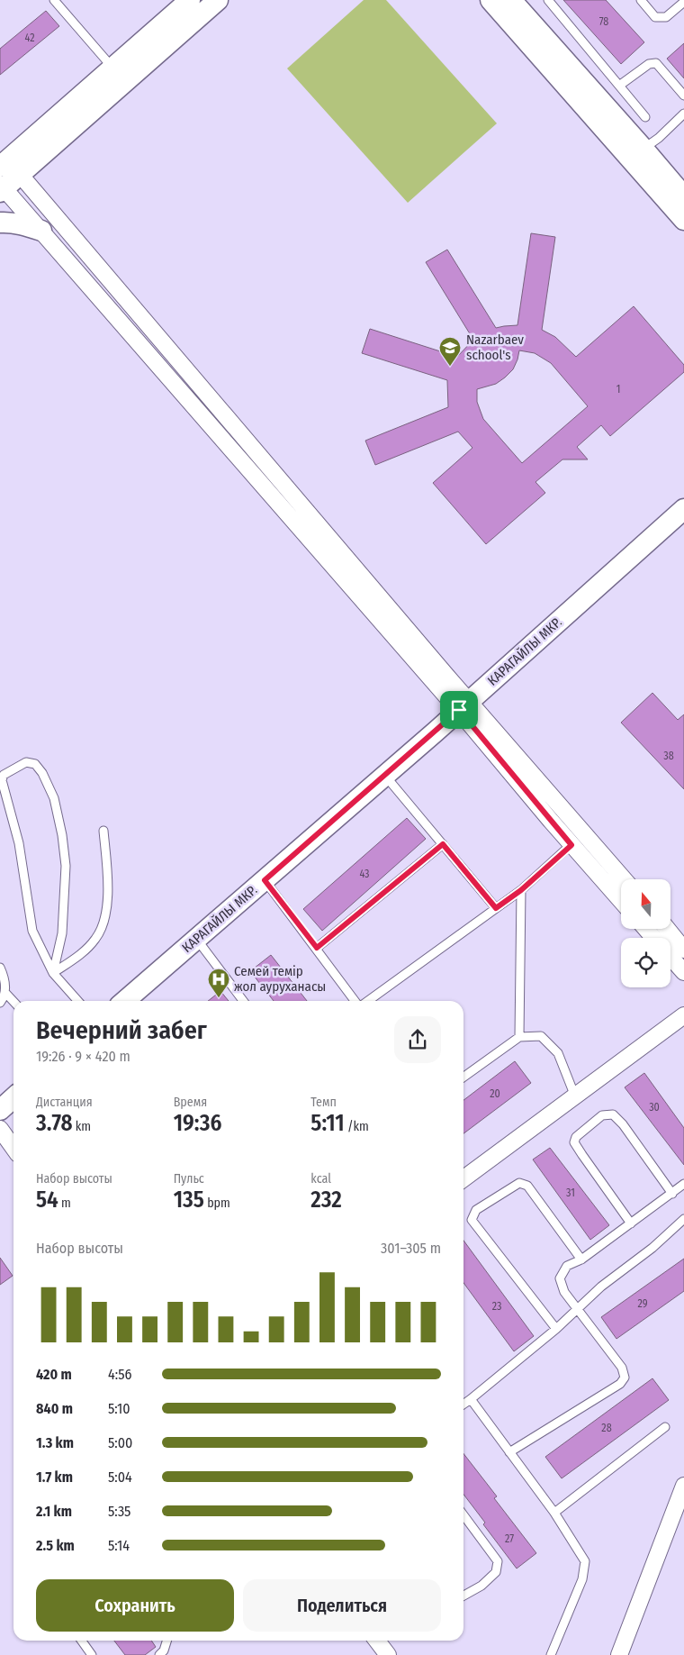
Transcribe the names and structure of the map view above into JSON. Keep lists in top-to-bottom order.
{
  "streets": {
    "street": ["КАРАГАЙЛЫ МКР."]
  },
  "places": {
    "school or university": ["Nazarbaev school's"],
    "hospital": ["Семей темір жол ауруханасы"]
  },
  "house_numbers": [
    "78",
    "42",
    "1",
    "38",
    "43",
    "20",
    "30",
    "31",
    "29",
    "23",
    "28",
    "27"
  ],
  "north": "top",
  "page": {
    "heading": ["Вечерний забег", "19:26 · 9 × 420 m"],
    "stats": [
      ["Дистанция", "3.78 km"],
      ["Время", "19:36"],
      ["Темп", "5:11 /km"],
      ["Набор высоты", "54 m"],
      ["Пульс", "135 bpm"],
      ["kcal", "232"]
    ],
    "chart": ["Набор высоты", "301–305 m"],
    "list": [
      {
        "name": "420 m",
        "note": "4:56"
      },
      {
        "name": "840 m",
        "note": "5:10"
      },
      {
        "name": "1.3 km",
        "note": "5:00"
      },
      {
        "name": "1.7 km",
        "note": "5:04"
      },
      {
        "name": "2.1 km",
        "note": "5:35"
      },
      {
        "name": "2.5 km",
        "note": "5:14"
      }
    ],
    "buttons": ["Сохранить", "Поделиться"]
  }
}
